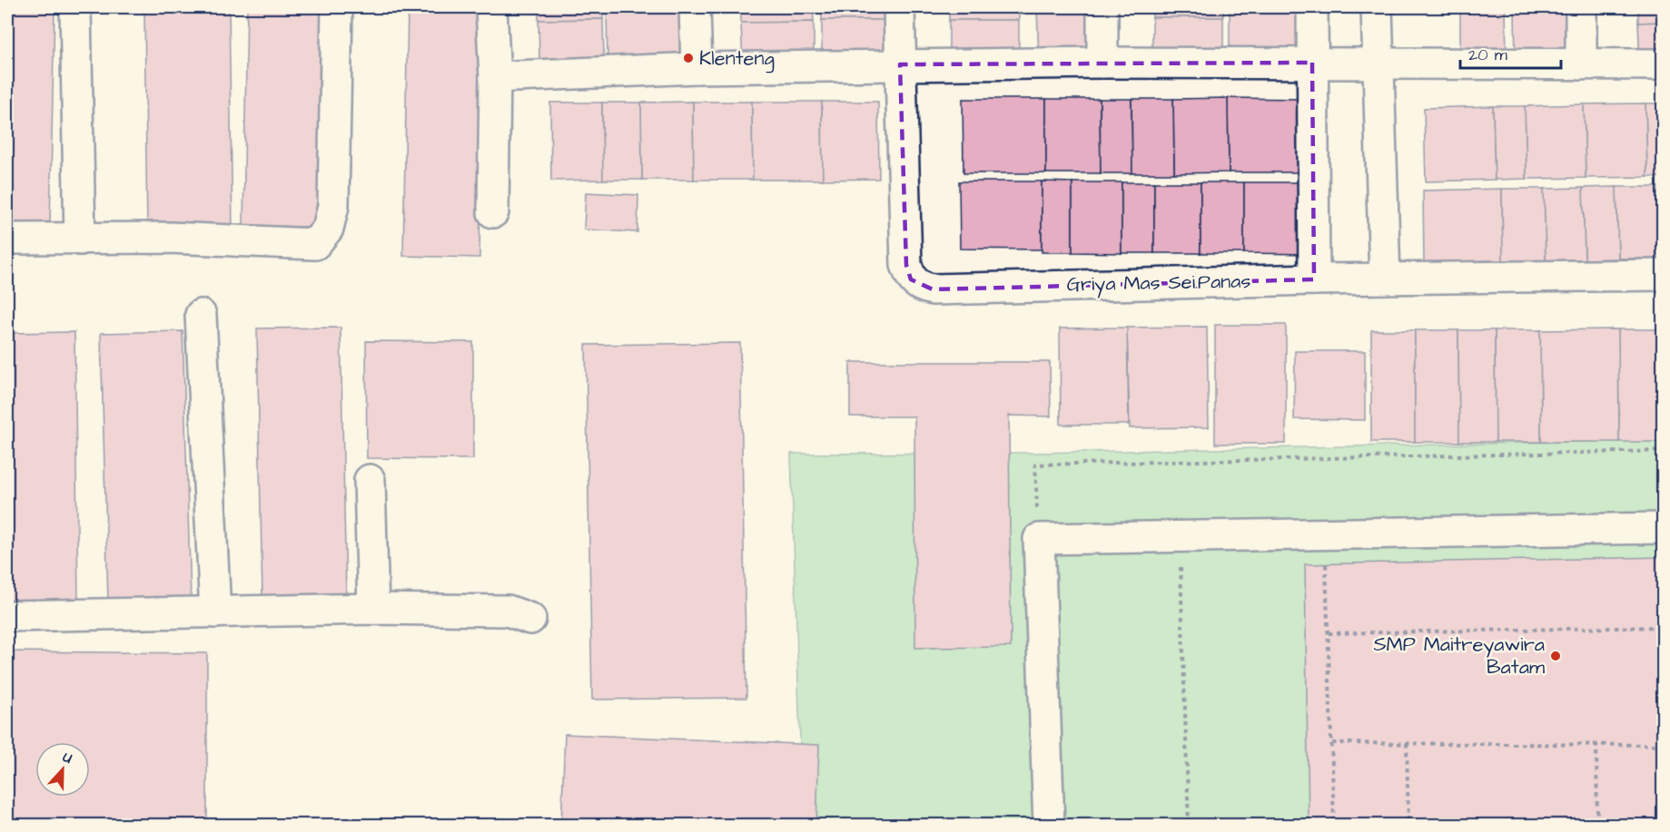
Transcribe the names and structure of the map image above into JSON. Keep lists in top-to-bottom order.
{
  "streets": {
    "street": ["Griya Mas Sei.Panas"]
  },
  "places": ["Klenteng", "SMP Maitreyawira Batam"],
  "scale_bar": "20 m",
  "north": "top"
}
